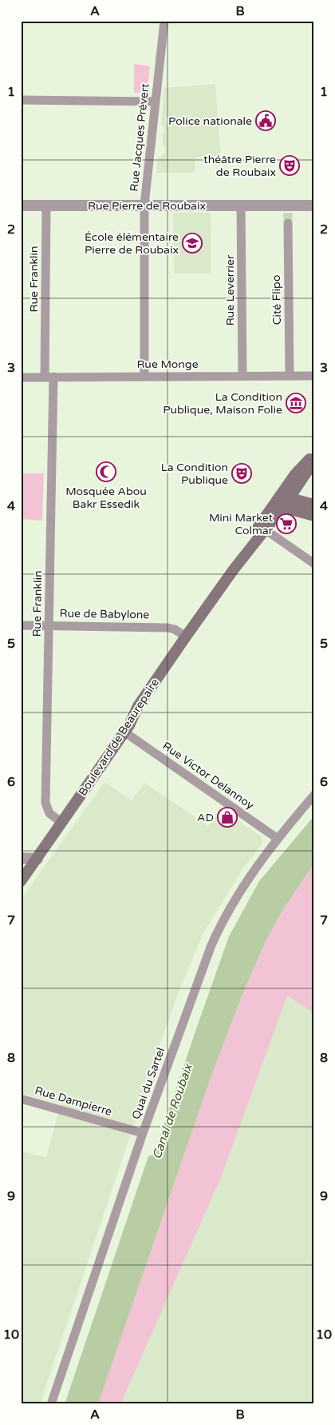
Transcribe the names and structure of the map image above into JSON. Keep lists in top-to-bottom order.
{
  "streets": {
    "main road": ["Boulevard de Beaurepaire"],
    "street": [
      "Rue Jacques Prévert",
      "Rue Pierre de Roubaix",
      "Rue Franklin",
      "Rue Leverrier",
      "Cité Flipo",
      "Rue Monge",
      "Rue de Babylone",
      "Rue Victor Delannoy",
      "Quai du Sartel",
      "Rue Dampierre"
    ]
  },
  "crossings": [
    ["Rue Jacques Prévert", "Rue Pierre de Roubaix"],
    ["Rue Jacques Prévert", "Rue Monge"],
    ["Rue Pierre de Roubaix", "Rue Franklin"],
    ["Rue Pierre de Roubaix", "Rue Leverrier"],
    ["Rue Franklin", "Rue Monge"],
    ["Rue Franklin", "Rue de Babylone"],
    ["Rue Franklin", "Boulevard de Beaurepaire"],
    ["Rue Leverrier", "Rue Monge"],
    ["Cité Flipo", "Rue Monge"],
    ["Rue de Babylone", "Boulevard de Beaurepaire"],
    ["Boulevard de Beaurepaire", "Rue Victor Delannoy"],
    ["Rue Victor Delannoy", "Quai du Sartel"],
    ["Quai du Sartel", "Rue Dampierre"]
  ],
  "water": ["Canal de Roubaix"],
  "places": {
    "public building": ["Police nationale"],
    "theatre": ["théâtre Pierre de Roubaix", "La Condition Publique"],
    "school or university": ["École élémentaire Pierre de Roubaix"],
    "museum": ["La Condition Publique, Maison Folie"],
    "mosque": ["Mosquée Abou Bakr Essedik"],
    "supermarket": ["Mini Market Colmar"],
    "shop": ["AD"]
  },
  "grid": {
    "columns": ["A", "B"],
    "rows": [
      "1",
      "2",
      "3",
      "4",
      "5",
      "6",
      "7",
      "8",
      "9",
      "10"
    ]
  }
}
